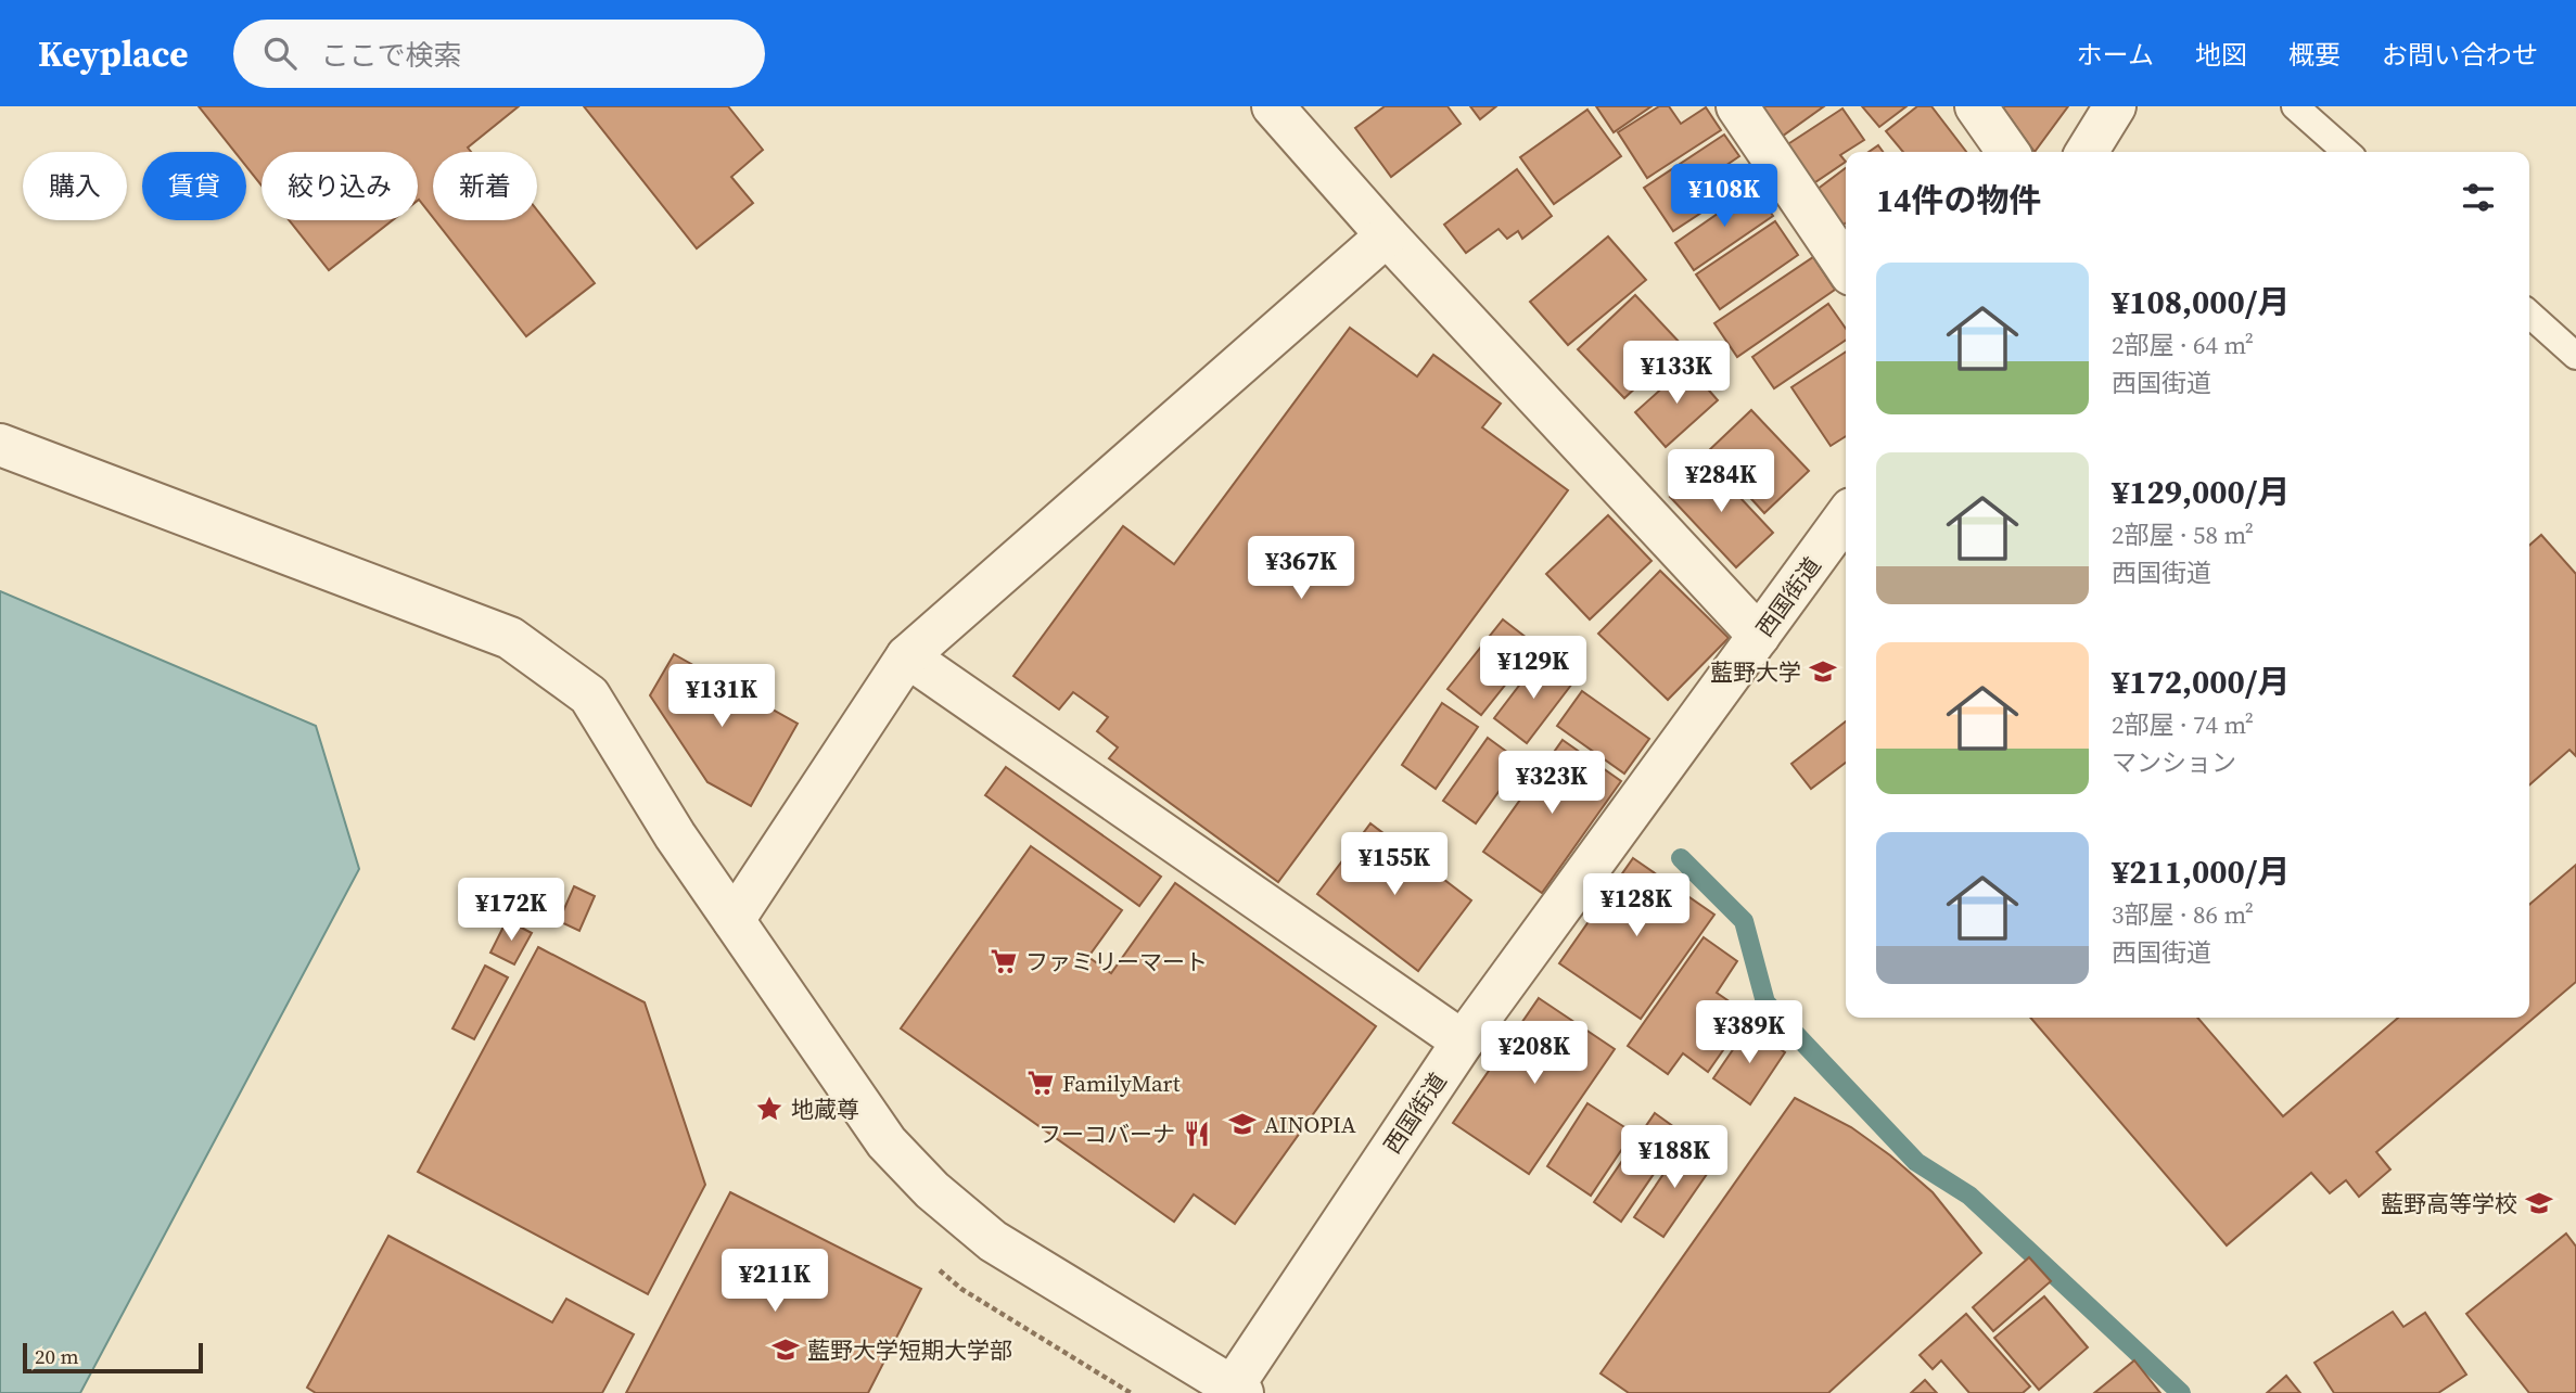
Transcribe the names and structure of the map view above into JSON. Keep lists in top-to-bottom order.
{
  "streets": {
    "street": ["西国街道"]
  },
  "places": {
    "school or university": [
      "藍野大学",
      "AINOPIA",
      "藍野高等学校",
      "藍野大学短期大学部"
    ],
    "supermarket": ["ファミリーマート", "FamilyMart"],
    "place": ["地蔵尊"],
    "restaurant": ["フーコバーナ"]
  },
  "scale_bar": "20 m",
  "page": {
    "header": "Keyplace",
    "search": "ここで検索",
    "nav": [
      "ホーム",
      "地図",
      "概要",
      "お問い合わせ"
    ],
    "chip": [
      "購入",
      "賃貸",
      "絞り込み",
      "新着"
    ],
    "heading": "14件の物件",
    "price": [
      "¥108K",
      "¥133K",
      "¥284K",
      "¥367K",
      "¥129K",
      "¥131K",
      "¥323K",
      "¥155K",
      "¥128K",
      "¥172K",
      "¥389K",
      "¥208K",
      "¥188K",
      "¥211K"
    ],
    "list": [
      {
        "name": "¥108,000/月",
        "note": "2部屋 · 64 m² · 西国街道"
      },
      {
        "name": "¥129,000/月",
        "note": "2部屋 · 58 m² · 西国街道"
      },
      {
        "name": "¥172,000/月",
        "note": "2部屋 · 74 m² · マンション"
      },
      {
        "name": "¥211,000/月",
        "note": "3部屋 · 86 m² · 西国街道"
      }
    ],
    "scale": "20 m"
  }
}
